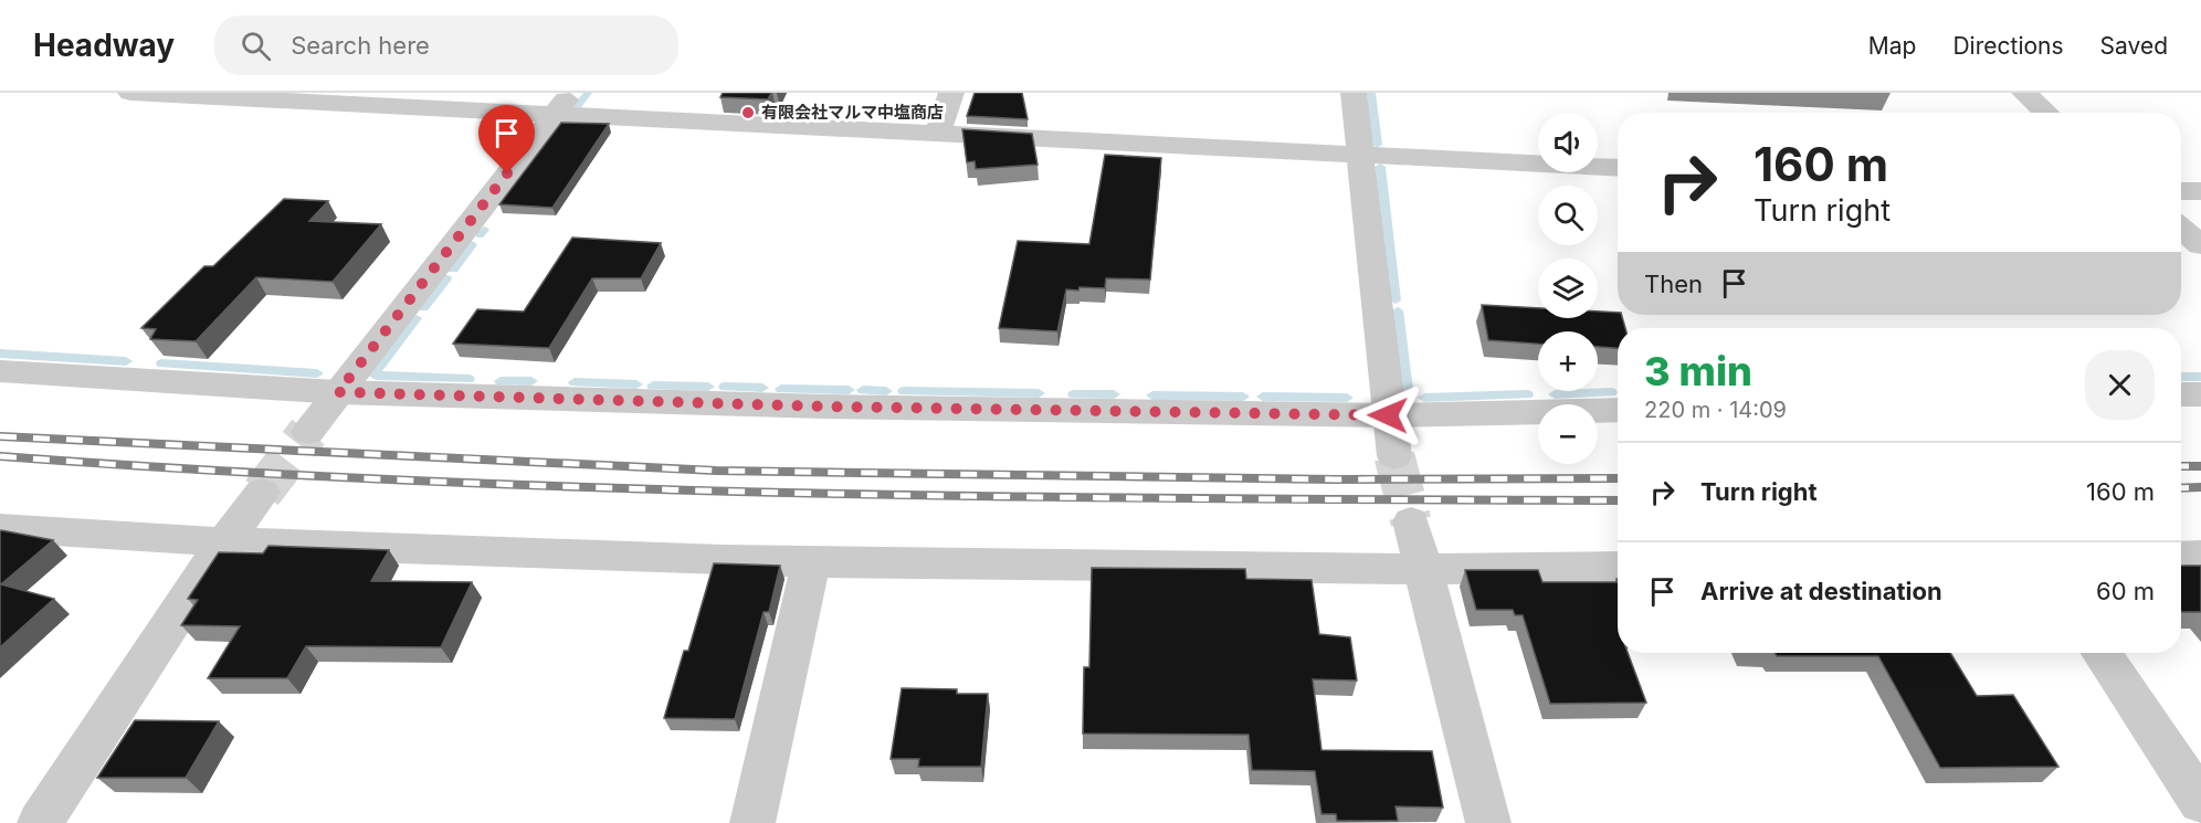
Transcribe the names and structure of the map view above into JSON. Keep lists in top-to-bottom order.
{
  "places": ["有限会社マルマ中塩商店"],
  "page": {
    "header": "Headway",
    "search": "Search here",
    "nav": ["Map", "Directions", "Saved"],
    "map_buttons": ["+", "−"],
    "turn": ["160 m", "Turn right"],
    "then": "Then",
    "heading": ["3 min", "220 m · 14:09"],
    "list": [
      {
        "name": "Turn right",
        "value": "160 m"
      },
      {
        "name": "Arrive at destination",
        "value": "60 m"
      }
    ]
  }
}
